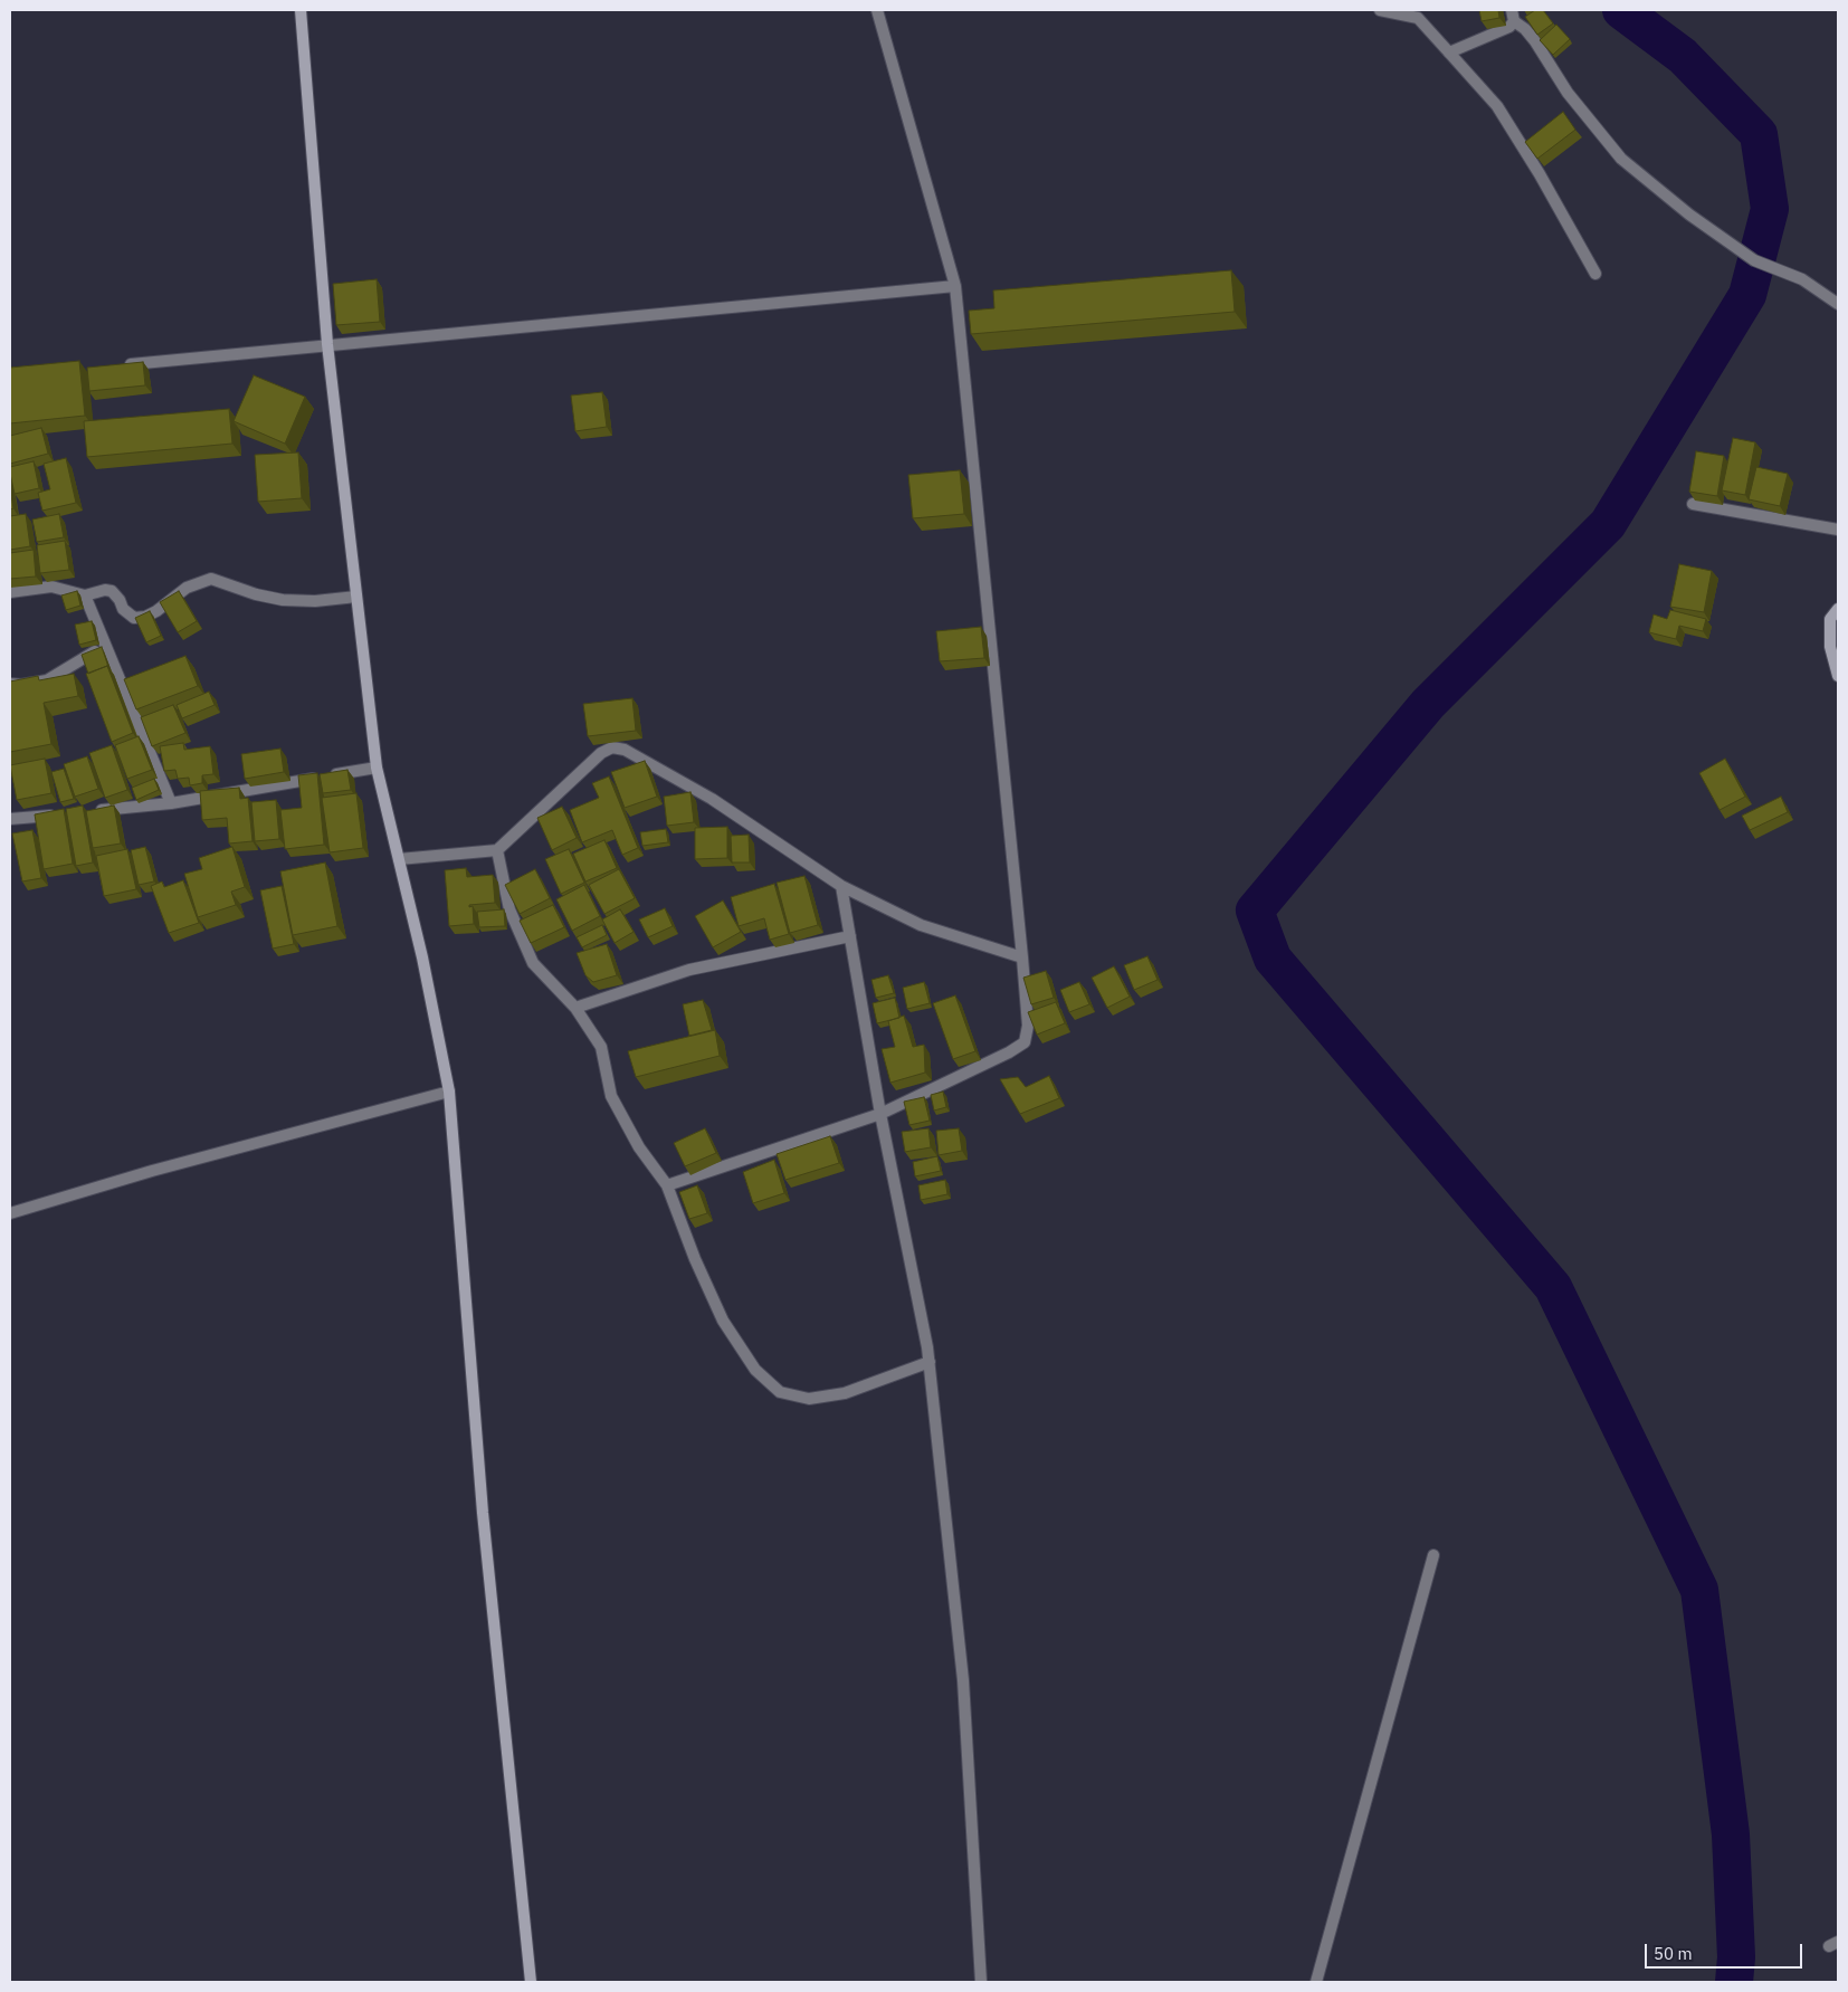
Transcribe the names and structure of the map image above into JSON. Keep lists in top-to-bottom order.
{
  "scale_bar": "50 m"
}
